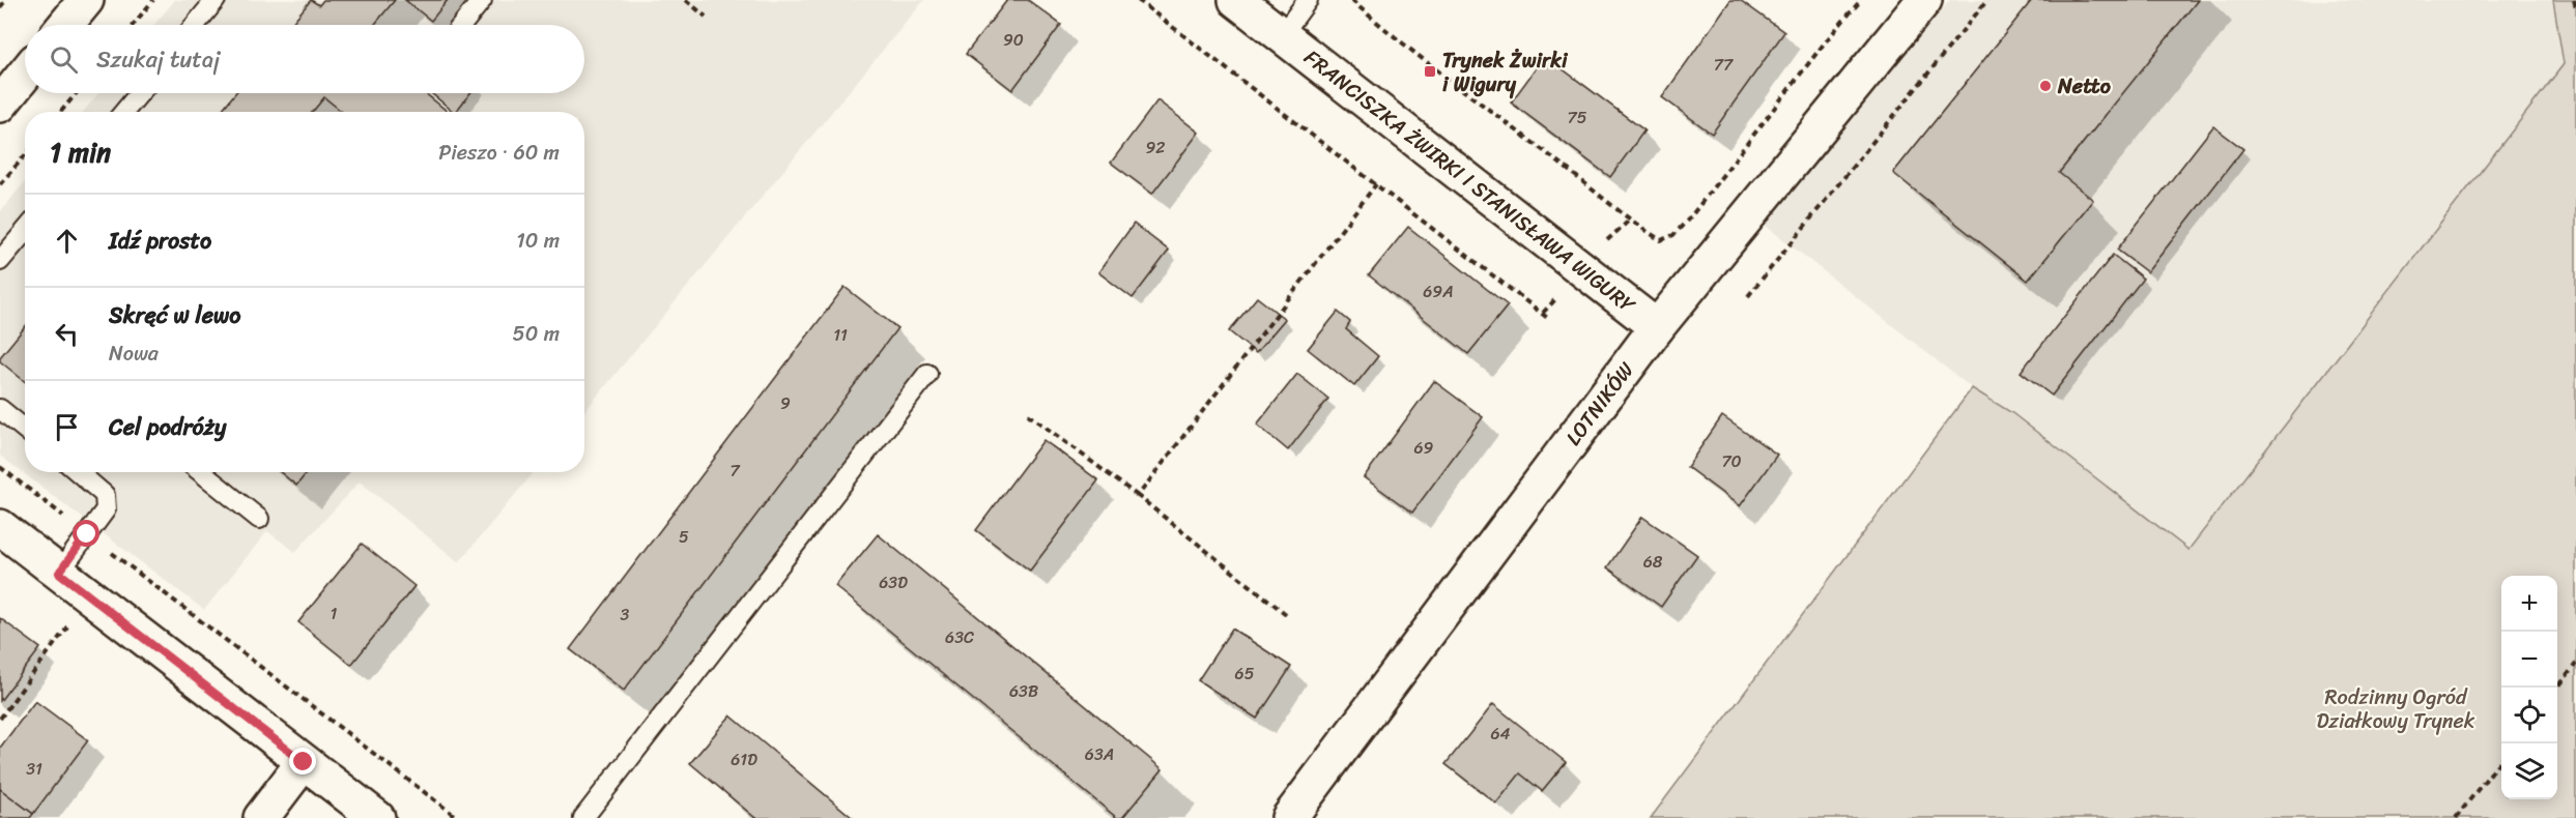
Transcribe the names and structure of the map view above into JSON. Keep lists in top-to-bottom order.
{
  "streets": {
    "street": ["FRANCISZKA ŻWIRKI I STANISŁAWA WIGURY", "LOTNIKÓW"]
  },
  "crossings": [
    ["FRANCISZKA ŻWIRKI I STANISŁAWA WIGURY", "LOTNIKÓW"]
  ],
  "parks": ["Rodzinny Ogród Działkowy Trynek"],
  "places": {
    "transit": ["Trynek Żwirki i Wigury"],
    "other": ["Netto"]
  },
  "house_numbers": [
    "90",
    "77",
    "75",
    "92",
    "69A",
    "11",
    "9",
    "69",
    "70",
    "7",
    "5",
    "68",
    "63D",
    "1",
    "3",
    "63C",
    "65",
    "63B",
    "64",
    "63A",
    "61D",
    "31"
  ],
  "page": {
    "search": "Szukaj tutaj",
    "heading": ["1 min", "Pieszo · 60 m"],
    "list": [
      ["Idź prosto", "10 m"],
      ["Skręć w lewo", "Nowa", "50 m"],
      "Cel podróży"
    ],
    "map_buttons": ["+", "−"]
  }
}
